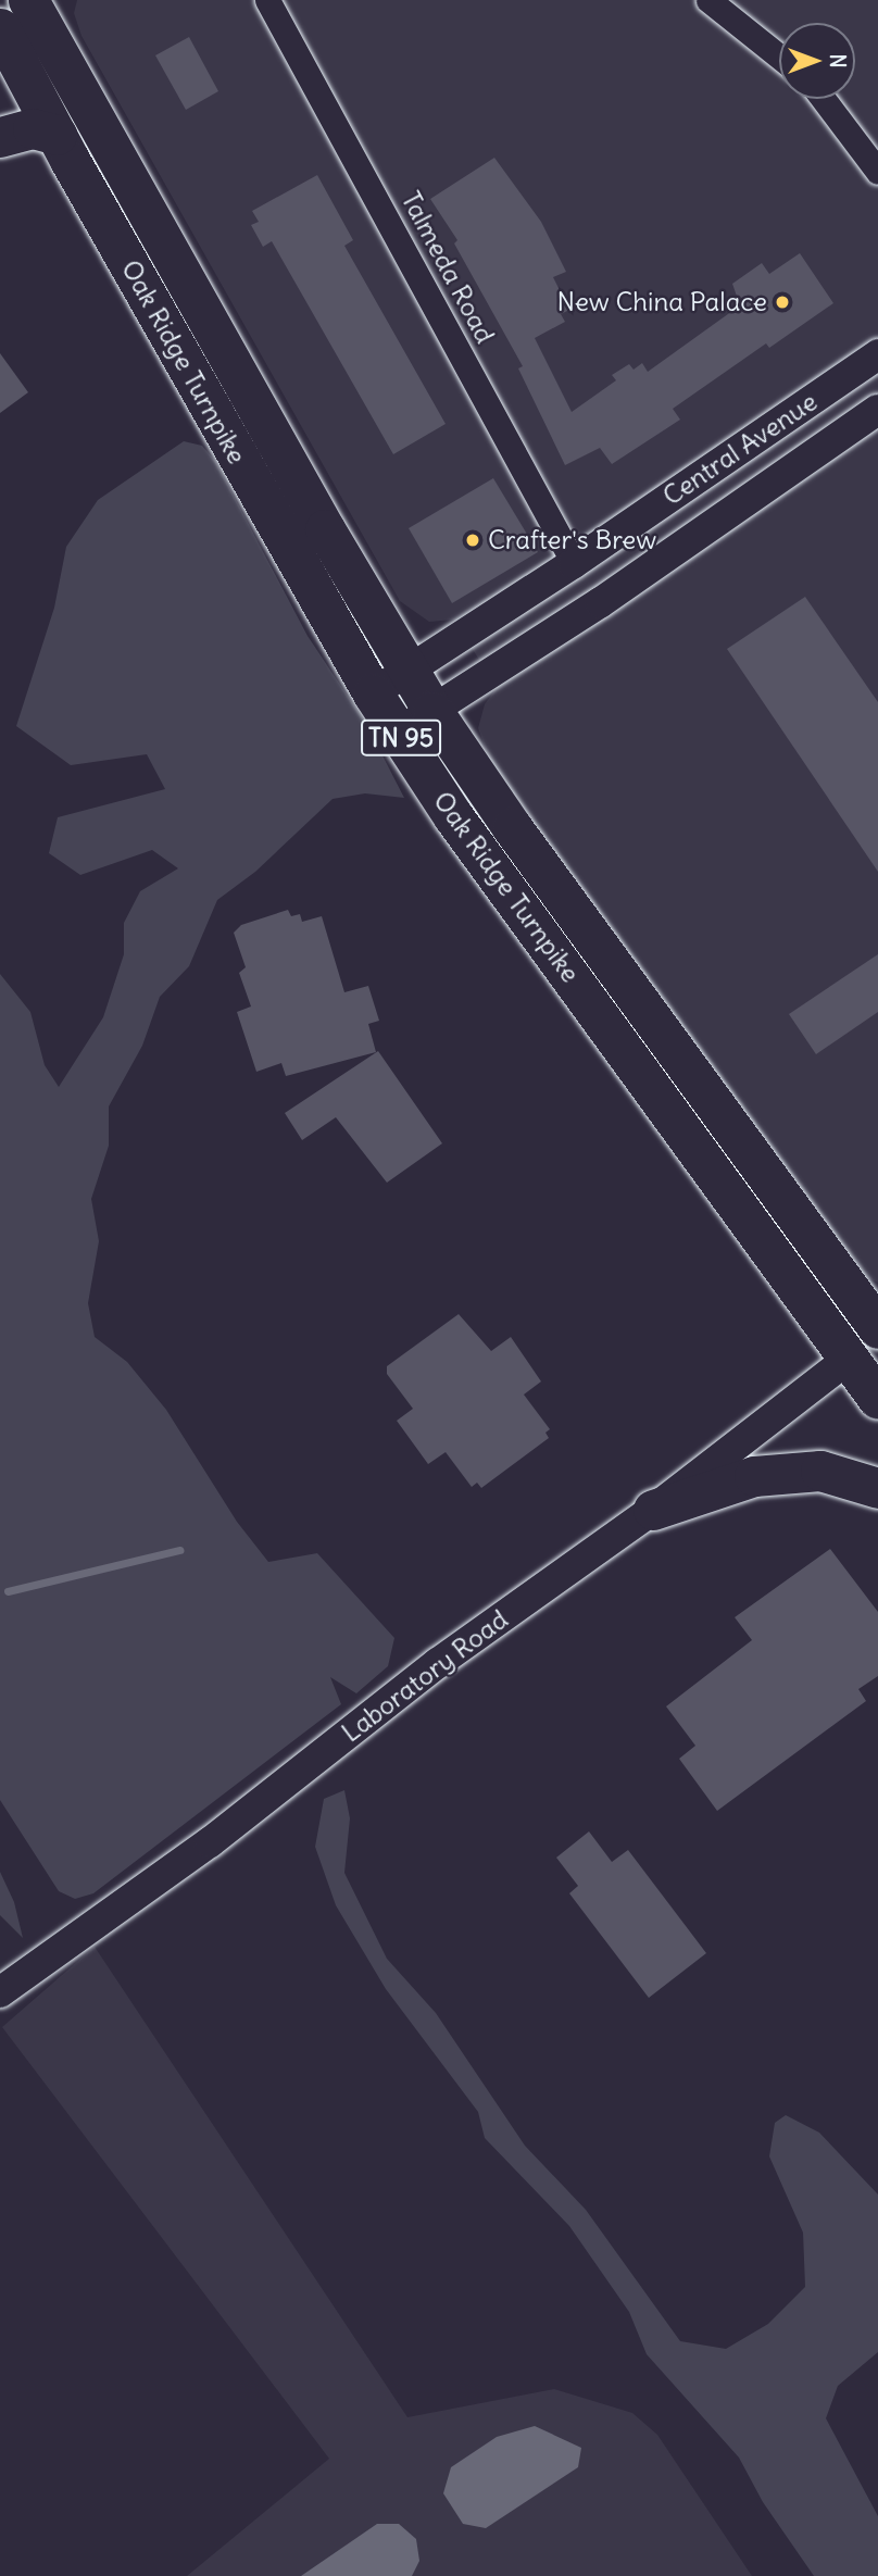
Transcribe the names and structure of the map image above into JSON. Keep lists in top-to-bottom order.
{
  "streets": {
    "highway": ["Oak Ridge Turnpike", "TN 95"],
    "street": ["Talmeda Road", "Central Avenue", "Laboratory Road"]
  },
  "crossings": [
    ["Talmeda Road", "Central Avenue"],
    ["Oak Ridge Turnpike", "Central Avenue"],
    ["Oak Ridge Turnpike", "Laboratory Road"]
  ],
  "places": ["New China Palace", "Crafter's Brew"],
  "north": "right"
}
